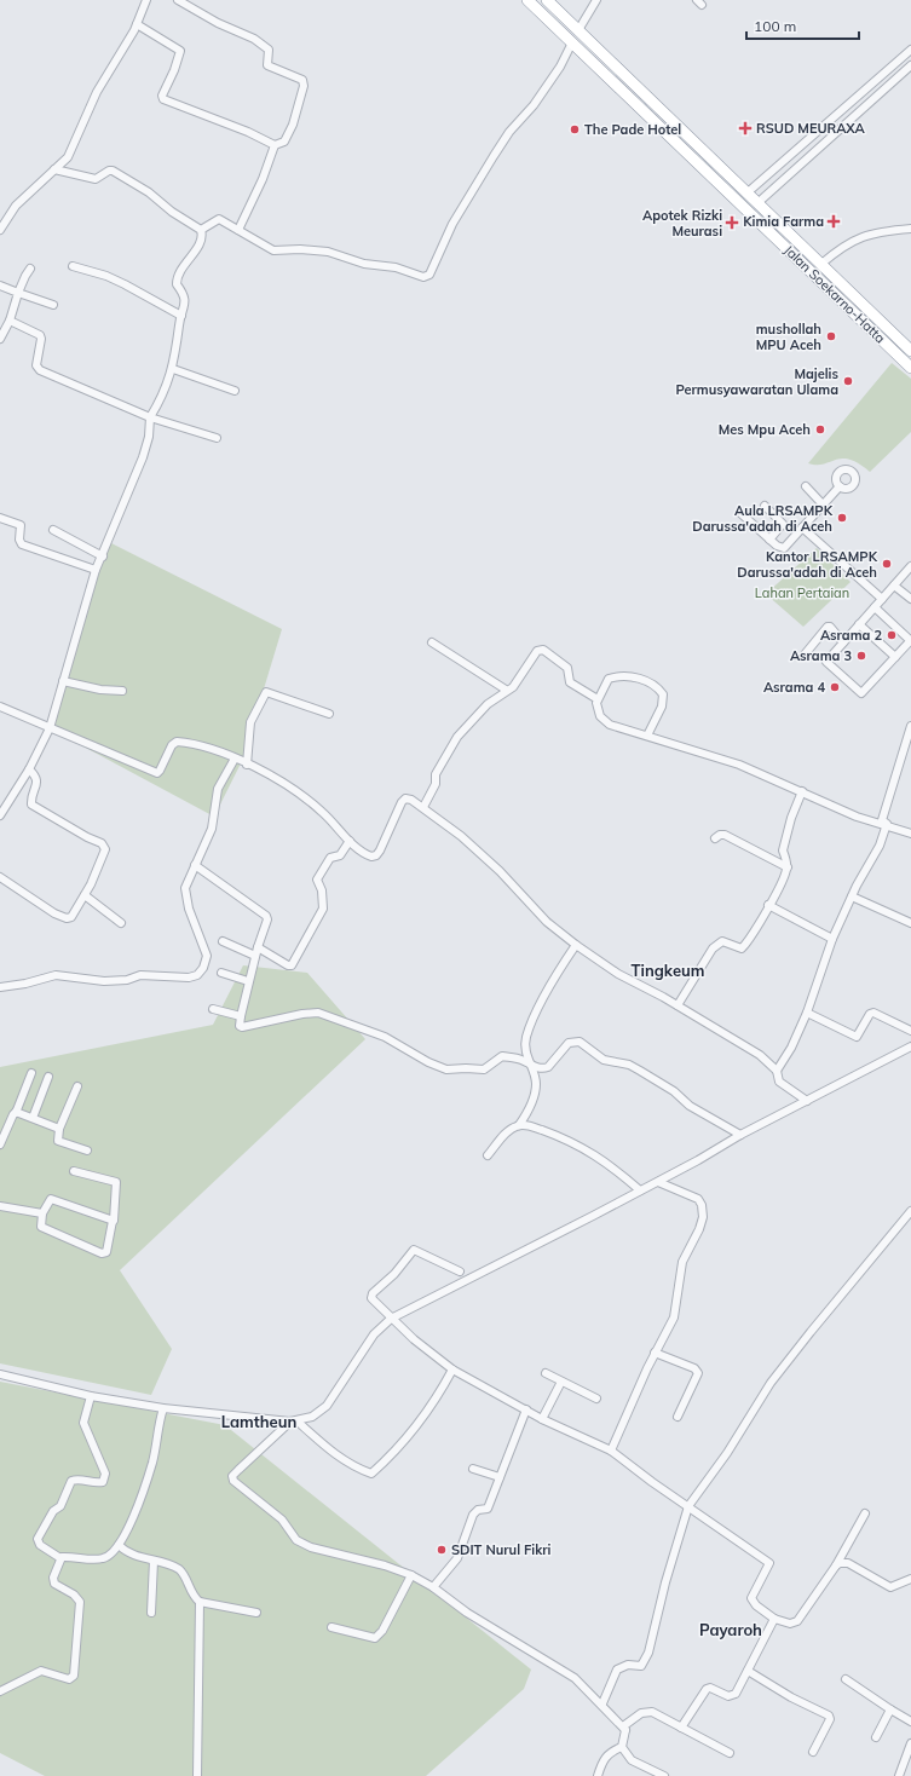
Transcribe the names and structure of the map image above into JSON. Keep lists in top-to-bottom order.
{
  "streets": {
    "highway": ["Jalan Soekarno-Hatta"]
  },
  "districts": ["Tingkeum", "Lamtheun", "Payaroh"],
  "parks": ["Lahan Pertaian"],
  "places": {
    "health": ["RSUD MEURAXA", "Kimia Farma", "Apotek Rizki Meurasi"],
    "other": [
      "The Pade Hotel",
      "mushollah MPU Aceh",
      "Majelis Permusyawaratan Ulama",
      "Mes Mpu Aceh",
      "Aula LRSAMPK Darussa'adah di Aceh",
      "Kantor LRSAMPK Darussa'adah di Aceh",
      "Asrama 2",
      "Asrama 3",
      "Asrama 4",
      "SDIT Nurul Fikri"
    ]
  },
  "scale_bar": "100 m"
}
